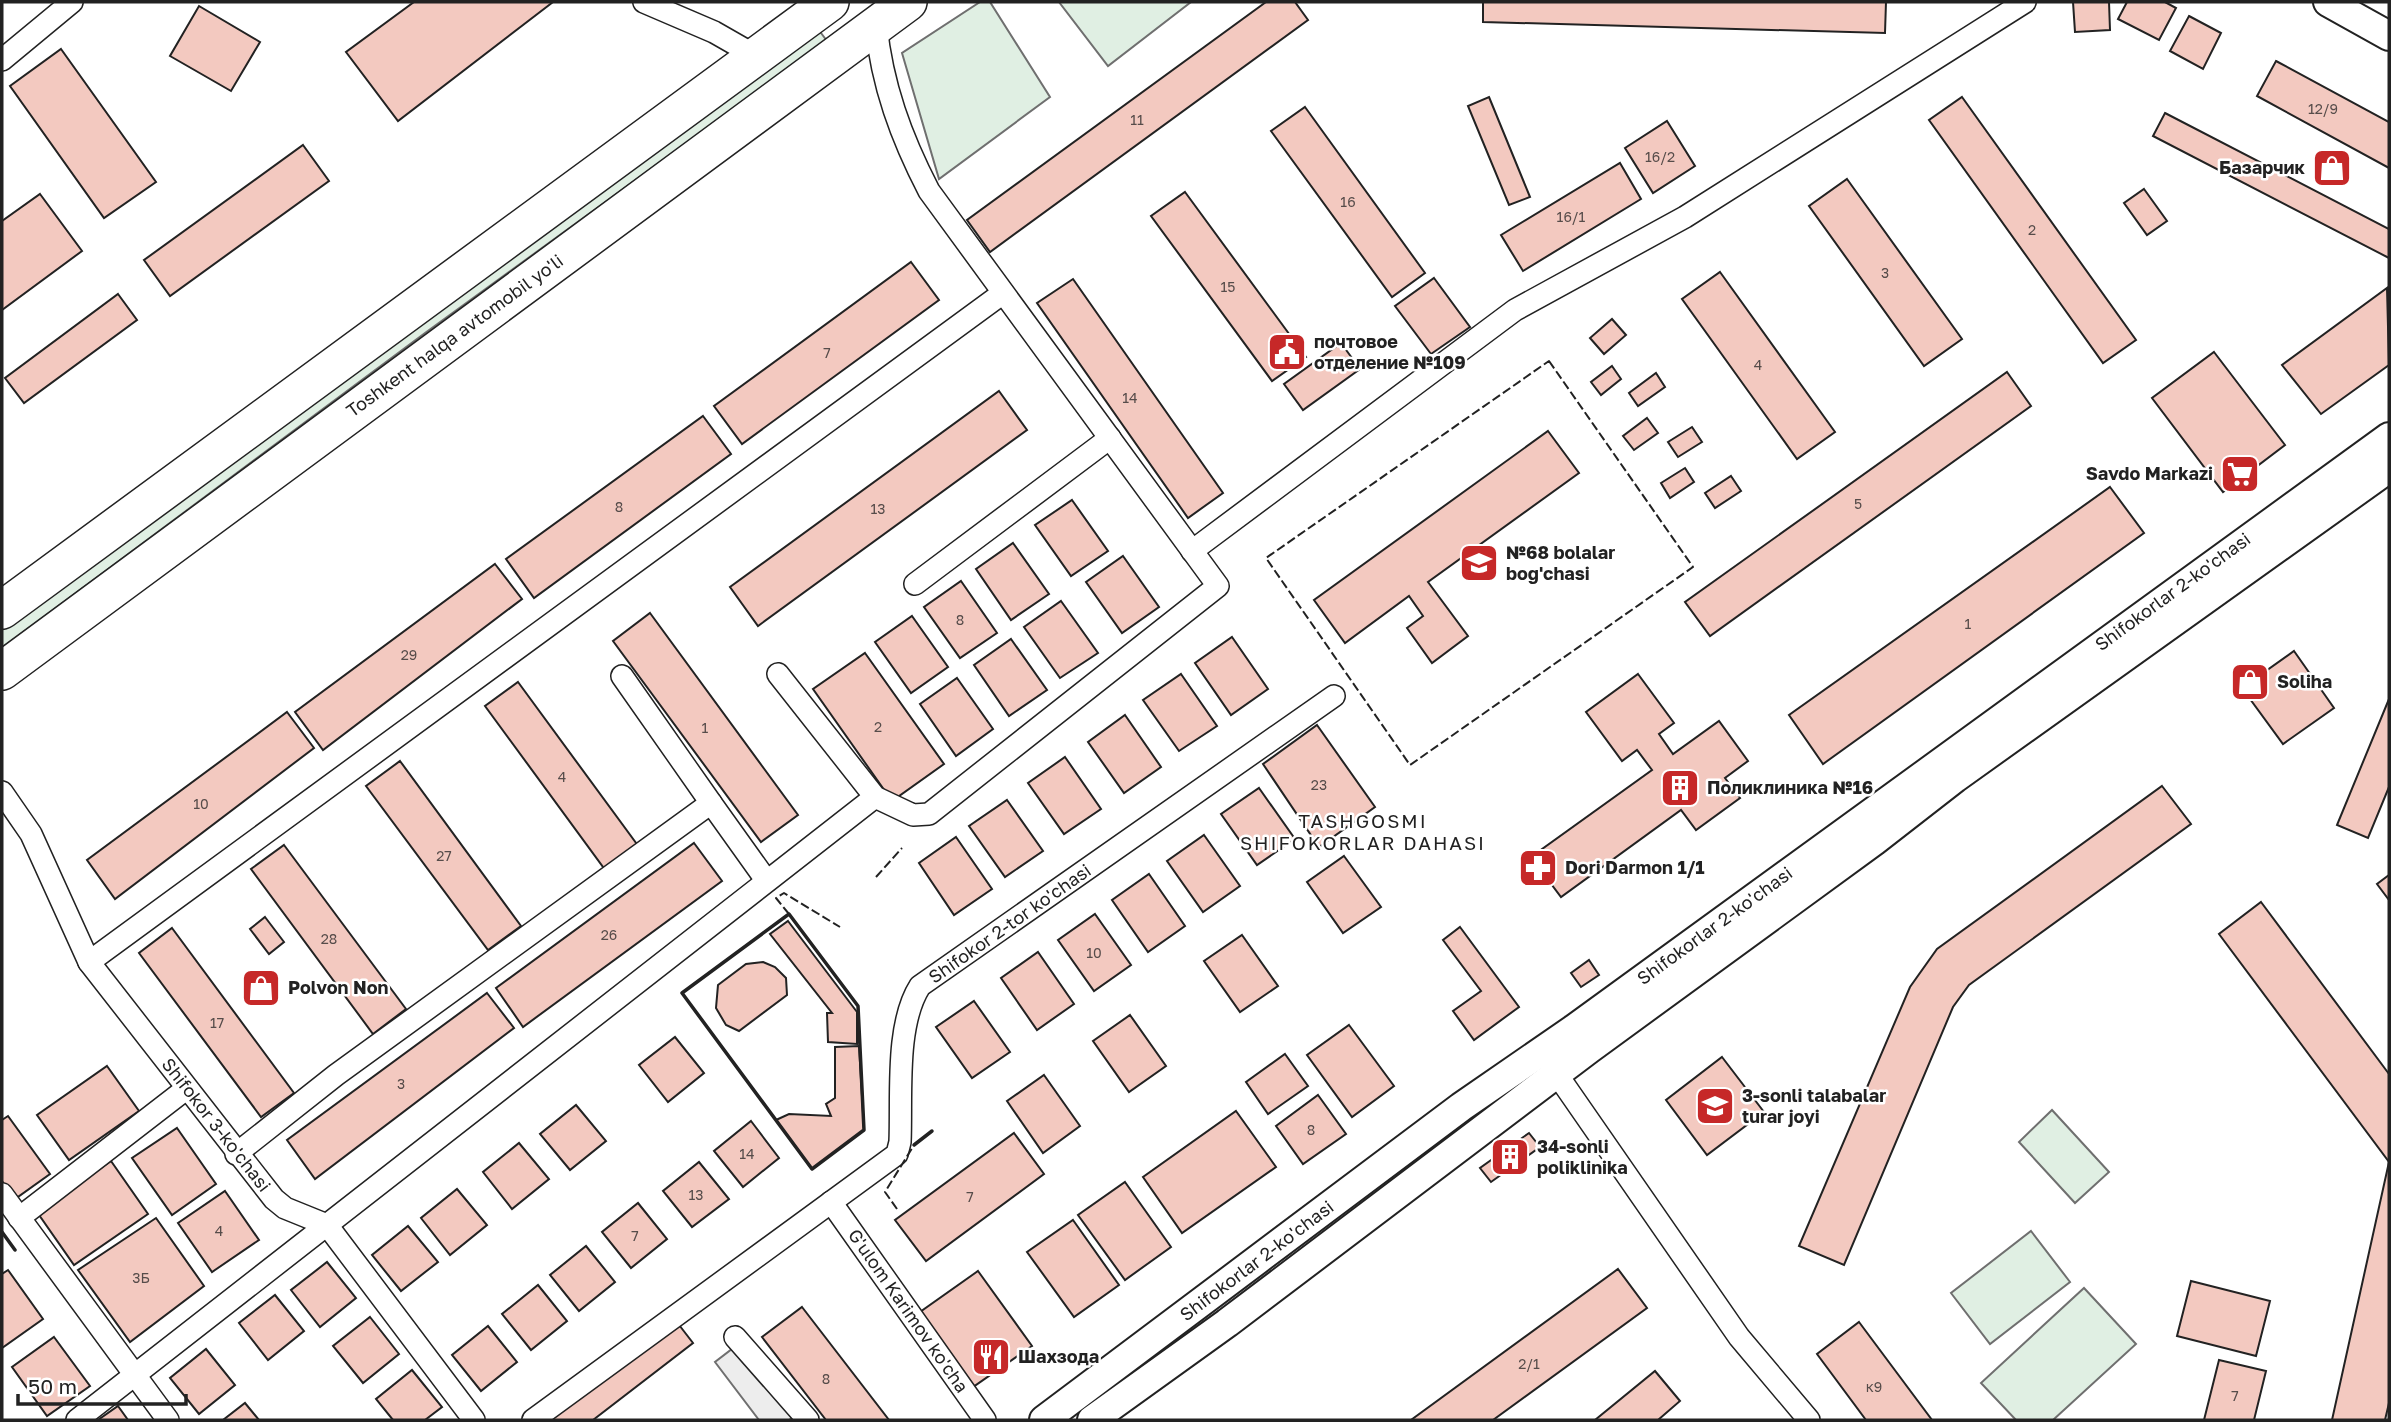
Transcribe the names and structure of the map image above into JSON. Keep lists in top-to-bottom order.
{
  "streets": {
    "highway": ["Toshkent halqa avtomobil yo'li"],
    "street": [
      "Shifokorlar 2-ko'chasi",
      "Shifokor 2-tor ko'chasi",
      "Shifokor 3-ko'chasi",
      "G'ulom Karimov ko'cha"
    ]
  },
  "crossings": [
    ["Shifokor 2-tor ko'chasi", "G'ulom Karimov ko'cha"]
  ],
  "districts": ["TASHGOSMI SHIFOKORLAR DAHASI"],
  "places": {
    "shop": ["Базарчик", "Soliha", "Polvon Non"],
    "public building": ["почтовое отделение №109"],
    "supermarket": ["Savdo Markazi"],
    "school or university": ["№68 bolalar bog'chasi", "3-sonli talabalar turar joyi"],
    "building": ["Поликлиника №16", "34-sonli poliklinika"],
    "pharmacy": ["Dori Darmon 1/1"],
    "restaurant": ["Шахзода"]
  },
  "house_numbers": [
    "12/9",
    "11",
    "16/2",
    "16",
    "16/1",
    "2",
    "3",
    "15",
    "7",
    "4",
    "14",
    "5",
    "8",
    "13",
    "8",
    "1",
    "29",
    "2",
    "1",
    "4",
    "23",
    "10",
    "27",
    "26",
    "28",
    "10",
    "17",
    "3",
    "8",
    "14",
    "13",
    "7",
    "4",
    "7",
    "3Б",
    "2/1",
    "8",
    "к9",
    "7"
  ],
  "scale_bar": "50 m"
}
